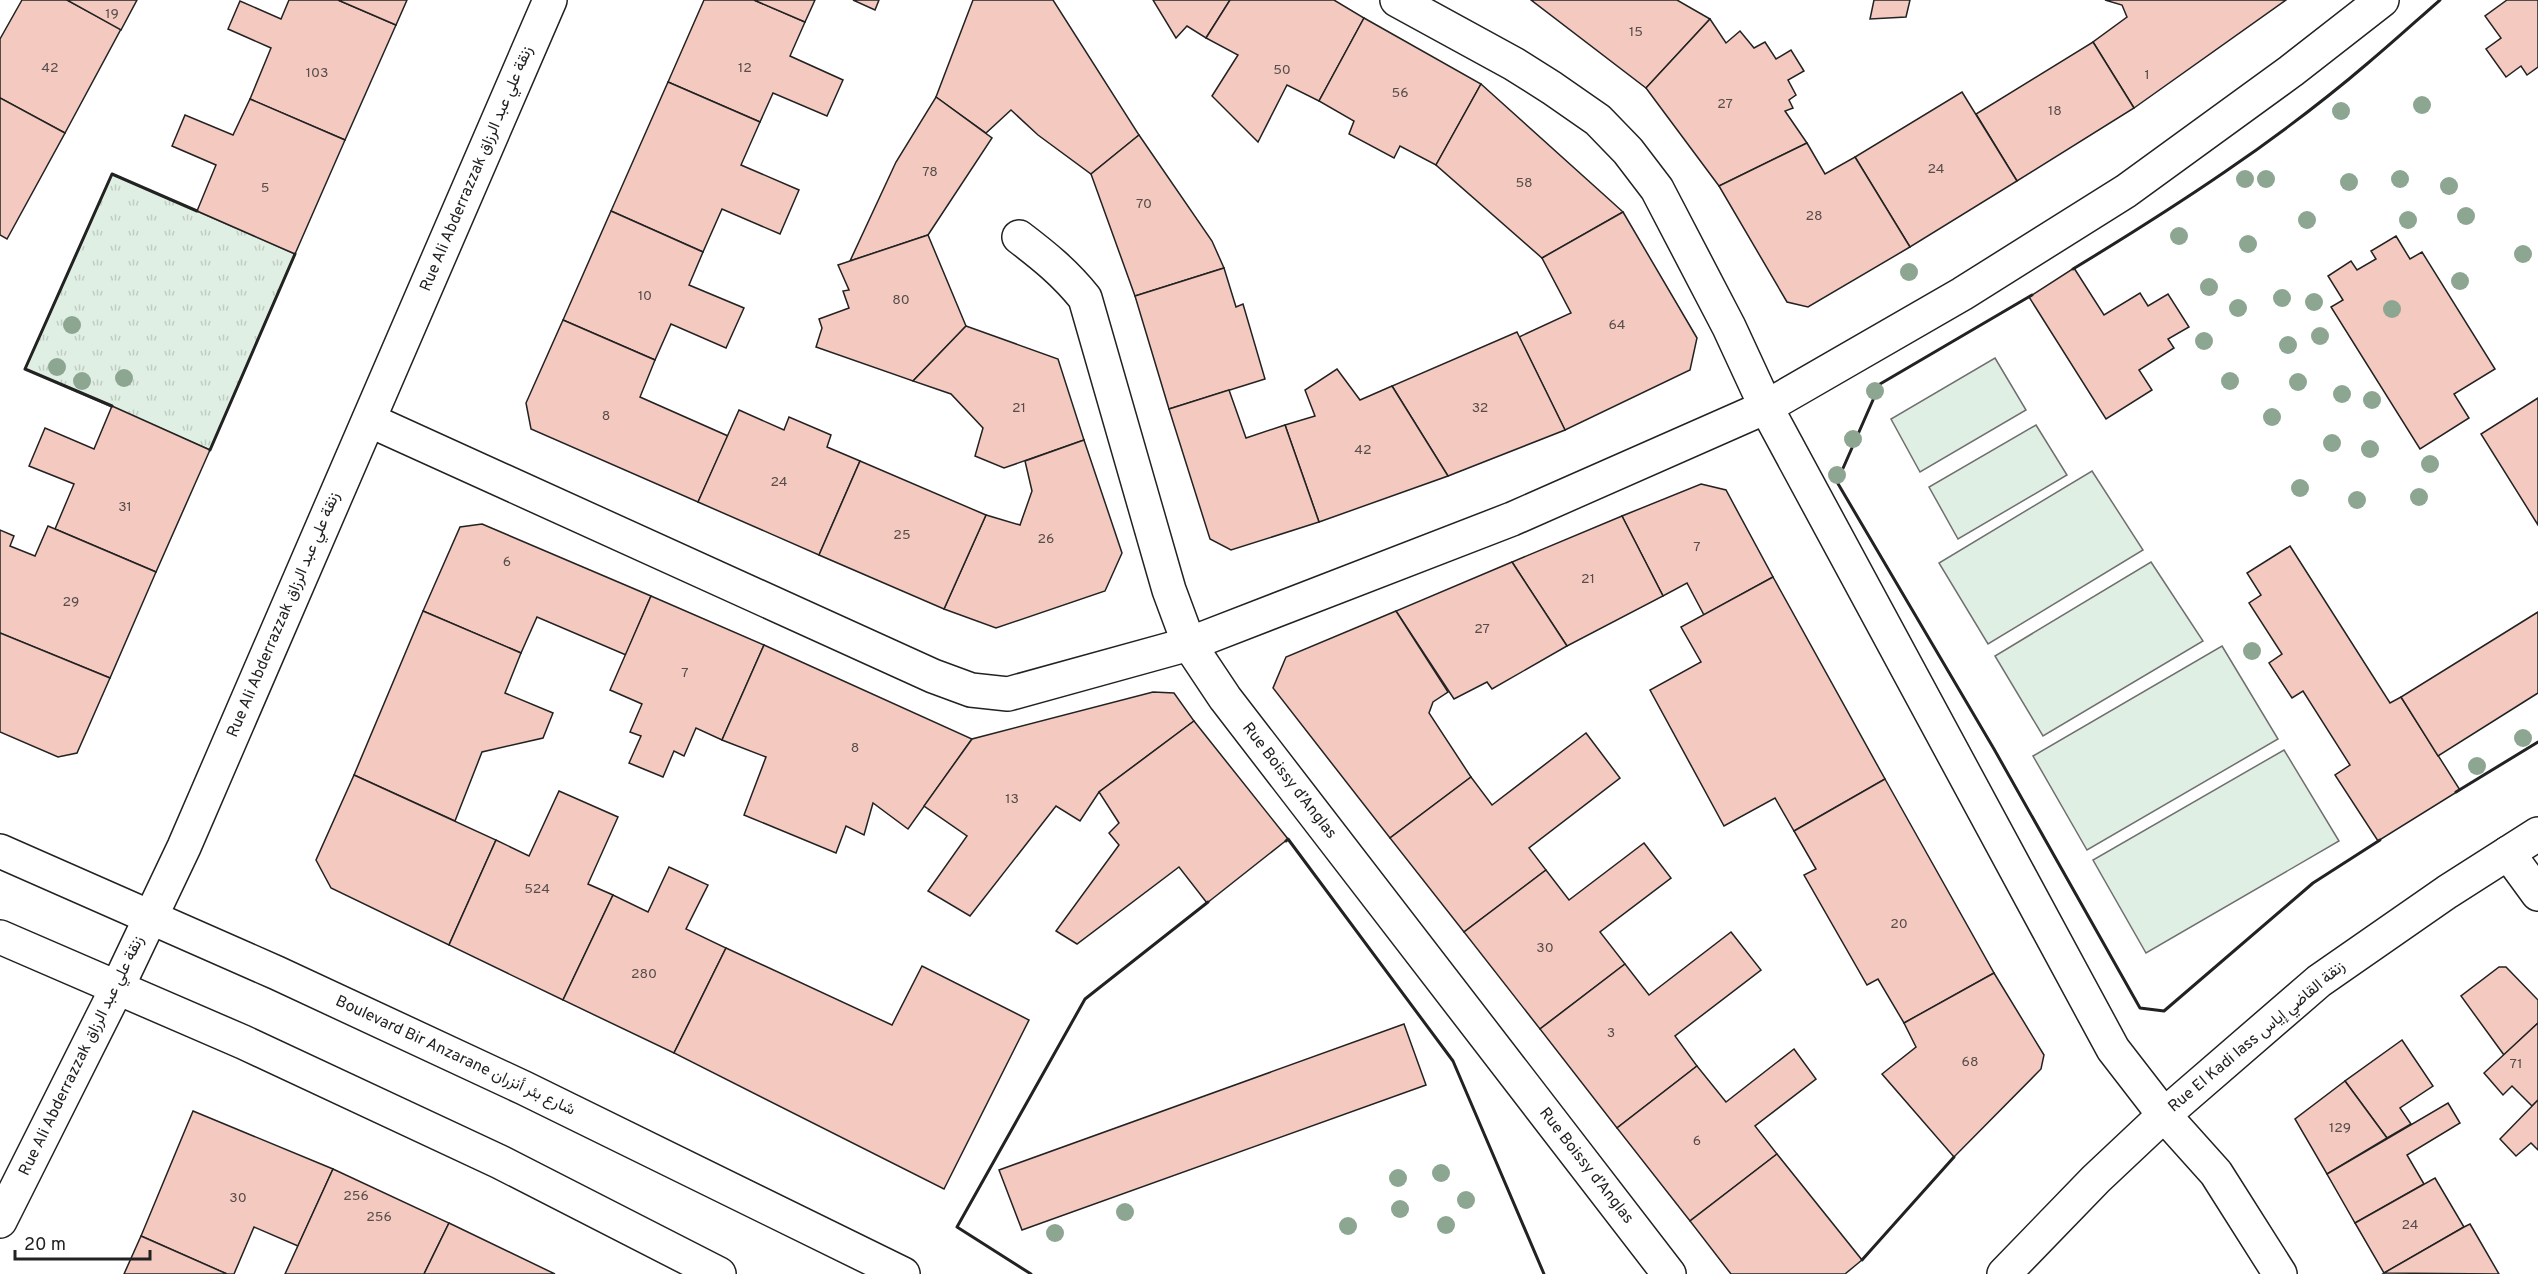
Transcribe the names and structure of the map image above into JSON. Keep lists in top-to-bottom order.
{
  "streets": {
    "street": [
      "Rue Ali Abderrazzak زنقة علي عبد الرزاق",
      "Rue Boissy d’Anglas",
      "Rue El Kadi Iass زنقة القاضي إياس",
      "Boulevard Bir Anzarane شارع بئر أنزران"
    ]
  },
  "crossings": [
    ["Rue Ali Abderrazzak زنقة علي عبد الرزاق", "Boulevard Bir Anzarane شارع بئر أنزران"]
  ],
  "house_numbers": [
    "19",
    "15",
    "42",
    "12",
    "50",
    "103",
    "1",
    "56",
    "27",
    "18",
    "24",
    "78",
    "58",
    "5",
    "70",
    "28",
    "10",
    "80",
    "64",
    "21",
    "32",
    "8",
    "42",
    "24",
    "31",
    "25",
    "26",
    "7",
    "6",
    "21",
    "29",
    "27",
    "7",
    "8",
    "13",
    "524",
    "20",
    "30",
    "280",
    "3",
    "68",
    "71",
    "129",
    "6",
    "256",
    "30",
    "256",
    "24"
  ],
  "scale_bar": "20 m"
}
